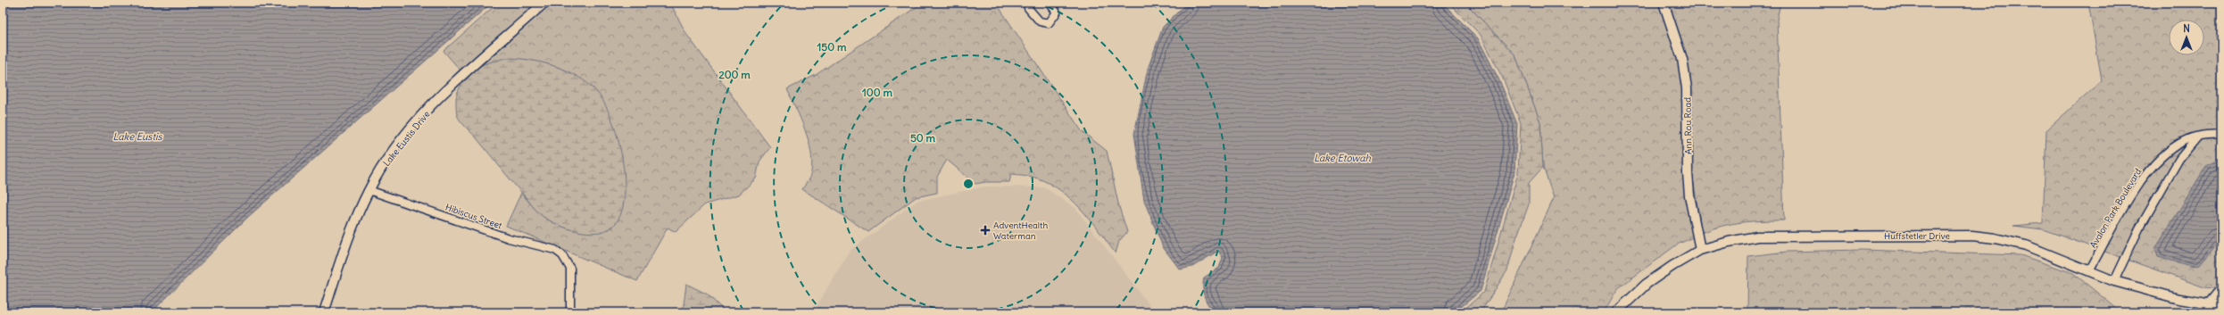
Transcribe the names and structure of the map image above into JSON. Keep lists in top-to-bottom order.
{
  "streets": {
    "street": [
      "Ann Rou Road",
      "Lake Eustis Drive",
      "Avalon Park Boulevard",
      "Hibiscus Street",
      "Huffstetler Drive"
    ]
  },
  "crossings": [
    ["Ann Rou Road", "Huffstetler Drive"],
    ["Lake Eustis Drive", "Hibiscus Street"],
    ["Avalon Park Boulevard", "Huffstetler Drive"]
  ],
  "water": ["Lake Eustis", "Lake Etowah"],
  "places": {
    "health": ["AdventHealth Waterman"]
  },
  "north": "top",
  "rings": [
    "150 m",
    "200 m",
    "100 m",
    "50 m"
  ]
}
